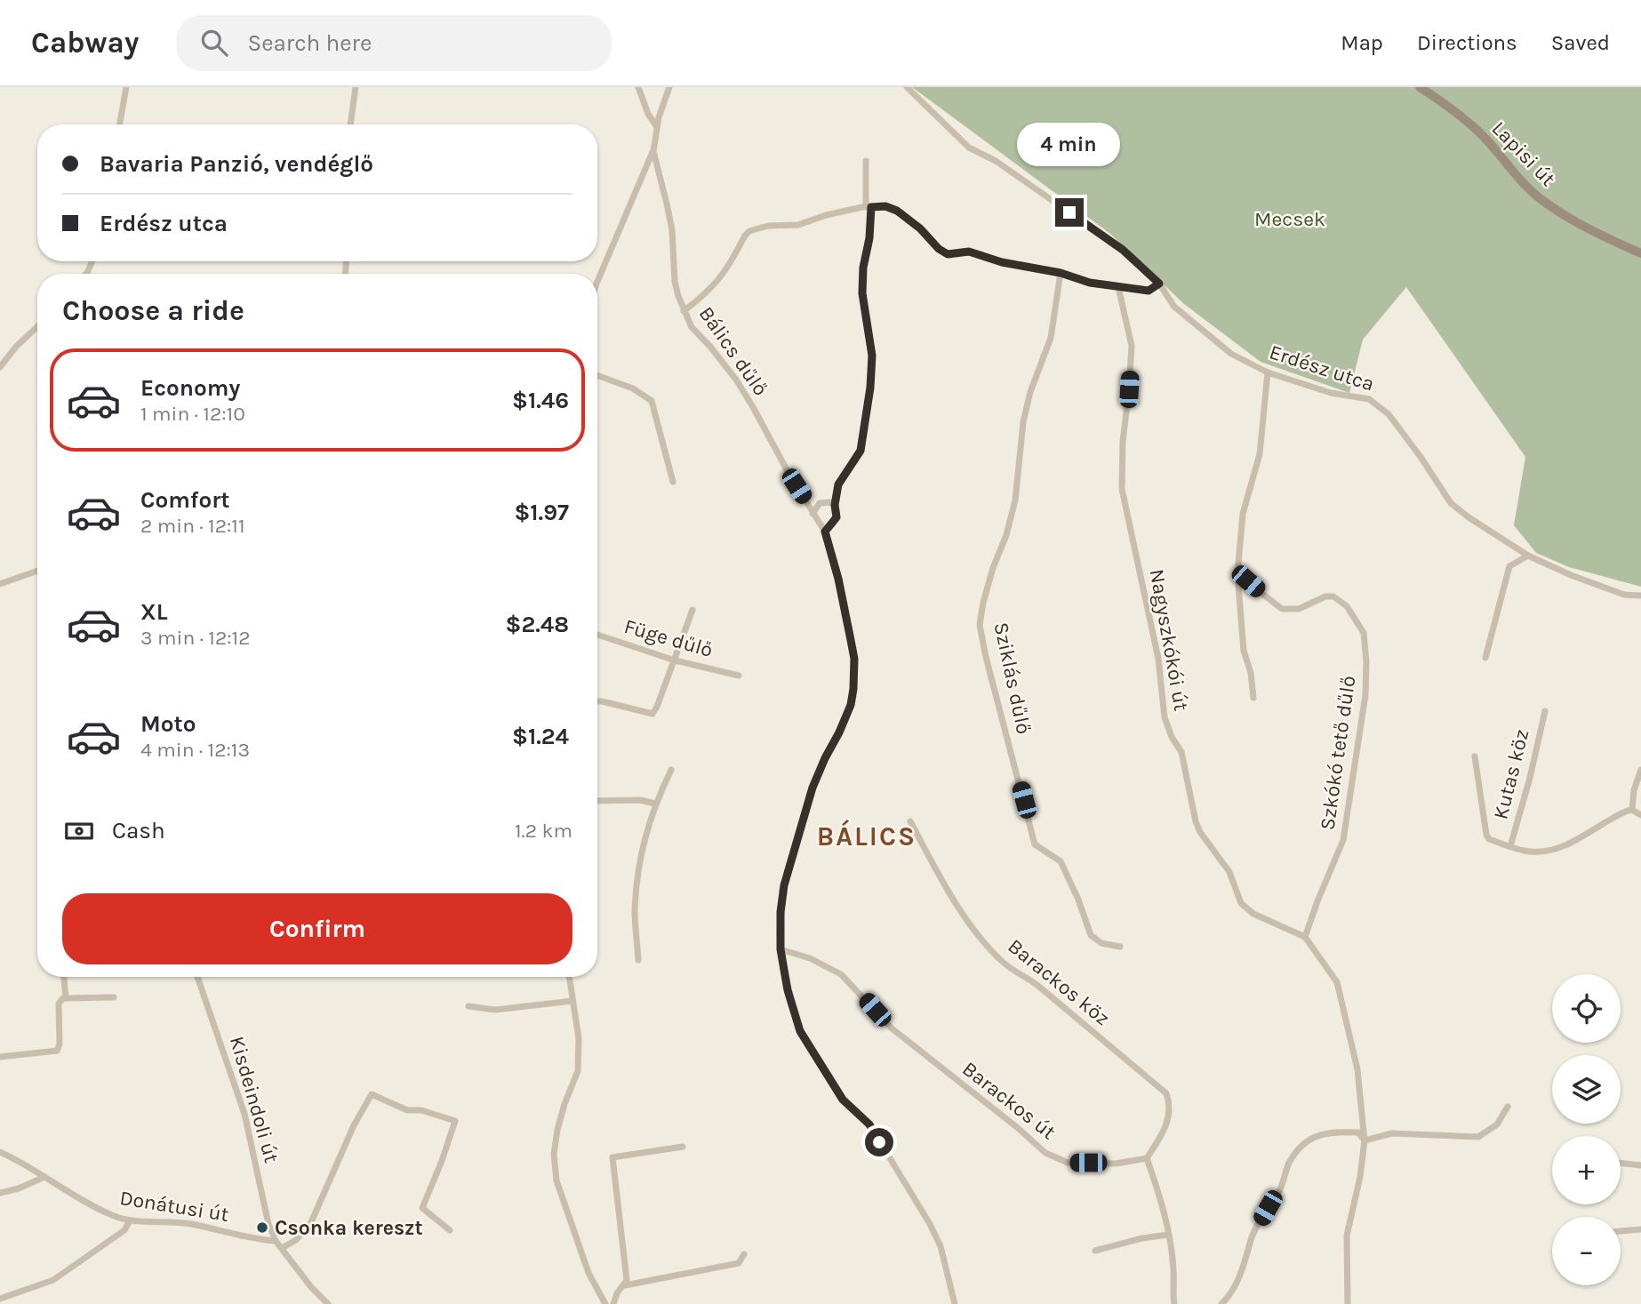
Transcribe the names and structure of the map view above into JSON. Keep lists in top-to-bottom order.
{
  "streets": {
    "street": [
      "Lapisi út",
      "Bálics dűlő",
      "Erdész utca",
      "Füge dűlő",
      "Nagyszkókói út",
      "Sziklás dűlő",
      "Szkókó tető dűlő",
      "Kutas köz",
      "Barackos köz",
      "Kisdeindoli út",
      "Barackos út",
      "Donátusi út"
    ]
  },
  "crossings": [
    ["Bálics dűlő", "Barackos út"],
    ["Nagyszkókói út", "Szkókó tető dűlő"],
    ["Barackos köz", "Barackos út"],
    ["Kisdeindoli út", "Donátusi út"]
  ],
  "districts": ["BÁLICS"],
  "parks": ["Mecsek"],
  "places": ["Csonka kereszt"],
  "page": {
    "header": "Cabway",
    "search": "Search here",
    "nav": ["Map", "Directions", "Saved"],
    "bubble": "4 min",
    "banner": ["Bavaria Panzió, vendéglő", "Erdész utca"],
    "heading": "Choose a ride",
    "list": [
      {
        "name": "Economy",
        "note": "1 min · 12:10",
        "value": "$1.46"
      },
      {
        "name": "Comfort",
        "note": "2 min · 12:11",
        "value": "$1.97"
      },
      {
        "name": "XL",
        "note": "3 min · 12:12",
        "value": "$2.48"
      },
      {
        "name": "Moto",
        "note": "4 min · 12:13",
        "value": "$1.24"
      }
    ],
    "pay": ["Cash", "1.2 km"],
    "buttons": "Confirm",
    "map_buttons": ["+", "−"]
  }
}
